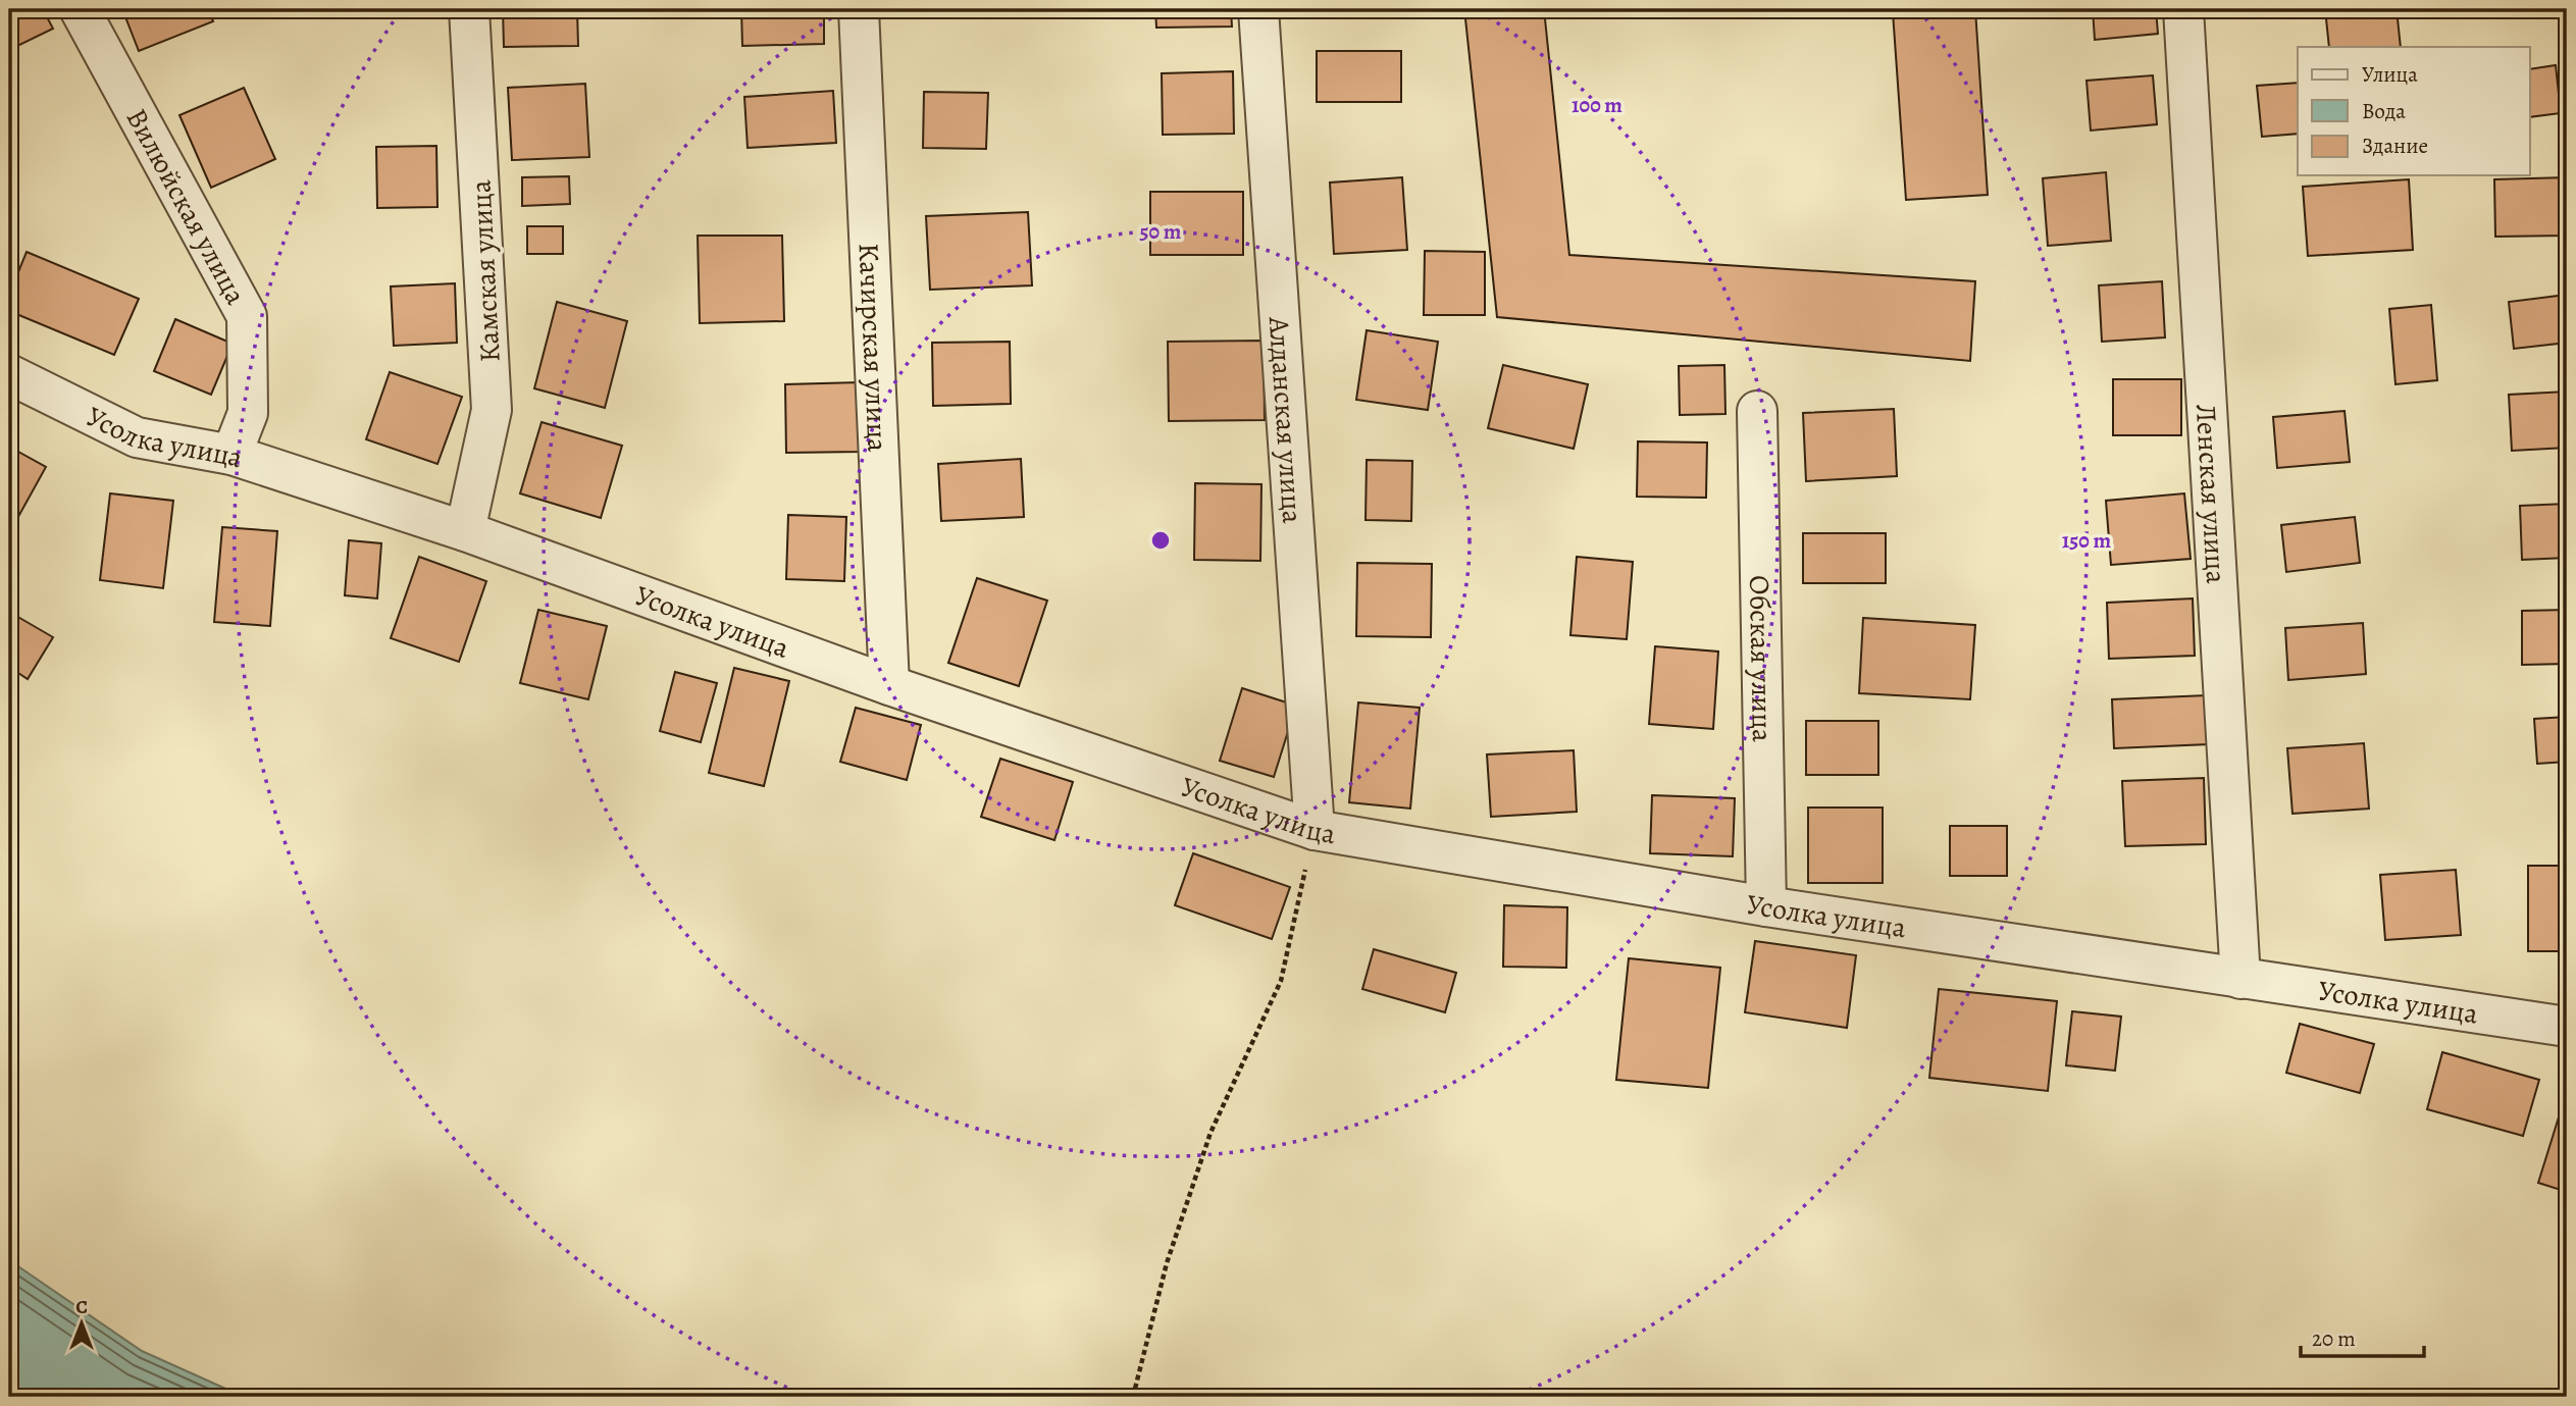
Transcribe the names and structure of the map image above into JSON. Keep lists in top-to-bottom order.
{
  "streets": {
    "street": [
      "Вилюйская улица",
      "Камская улица",
      "Качирская улица",
      "Алданская улица",
      "Усолка улица",
      "Ленская улица",
      "Обская улица"
    ]
  },
  "crossings": [
    ["Вилюйская улица", "Усолка улица"],
    ["Камская улица", "Усолка улица"],
    ["Качирская улица", "Усолка улица"],
    ["Алданская улица", "Усолка улица"],
    ["Усолка улица", "Ленская улица"],
    ["Усолка улица", "Обская улица"]
  ],
  "legend": ["Улица", "Вода", "Здание"],
  "scale_bar": "20 m",
  "north": "top",
  "rings": ["100 m", "50 m", "150 m"]
}
